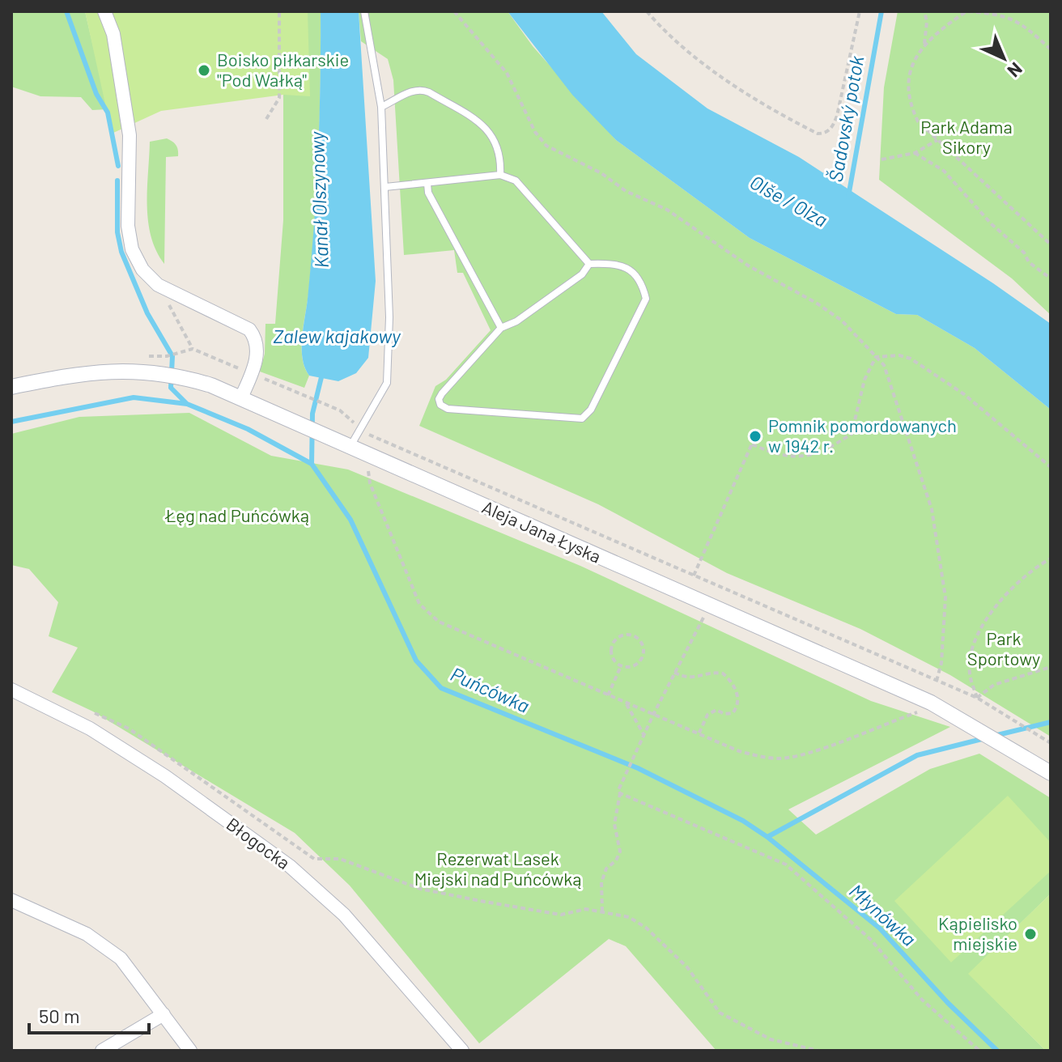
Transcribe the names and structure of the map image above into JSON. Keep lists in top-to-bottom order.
{
  "streets": {
    "street": ["Aleja Jana Łyska", "Błogocka"]
  },
  "water": [
    "Šadovský potok",
    "Kanał Olszynowy",
    "Olše / Olza",
    "Zalew kajakowy",
    "Puńcówka",
    "Młynówka"
  ],
  "parks": [
    "Park Adama Sikory",
    "Łęg nad Puńcówką",
    "Park Sportowy",
    "Rezerwat Lasek Miejski nad Puńcówką"
  ],
  "places": ["Boisko piłkarskie \"Pod Wałką\"", "Pomnik pomordowanych w 1942 r.", "Kąpielisko miejskie"],
  "scale_bar": "50 m",
  "north": "bottom right"
}
